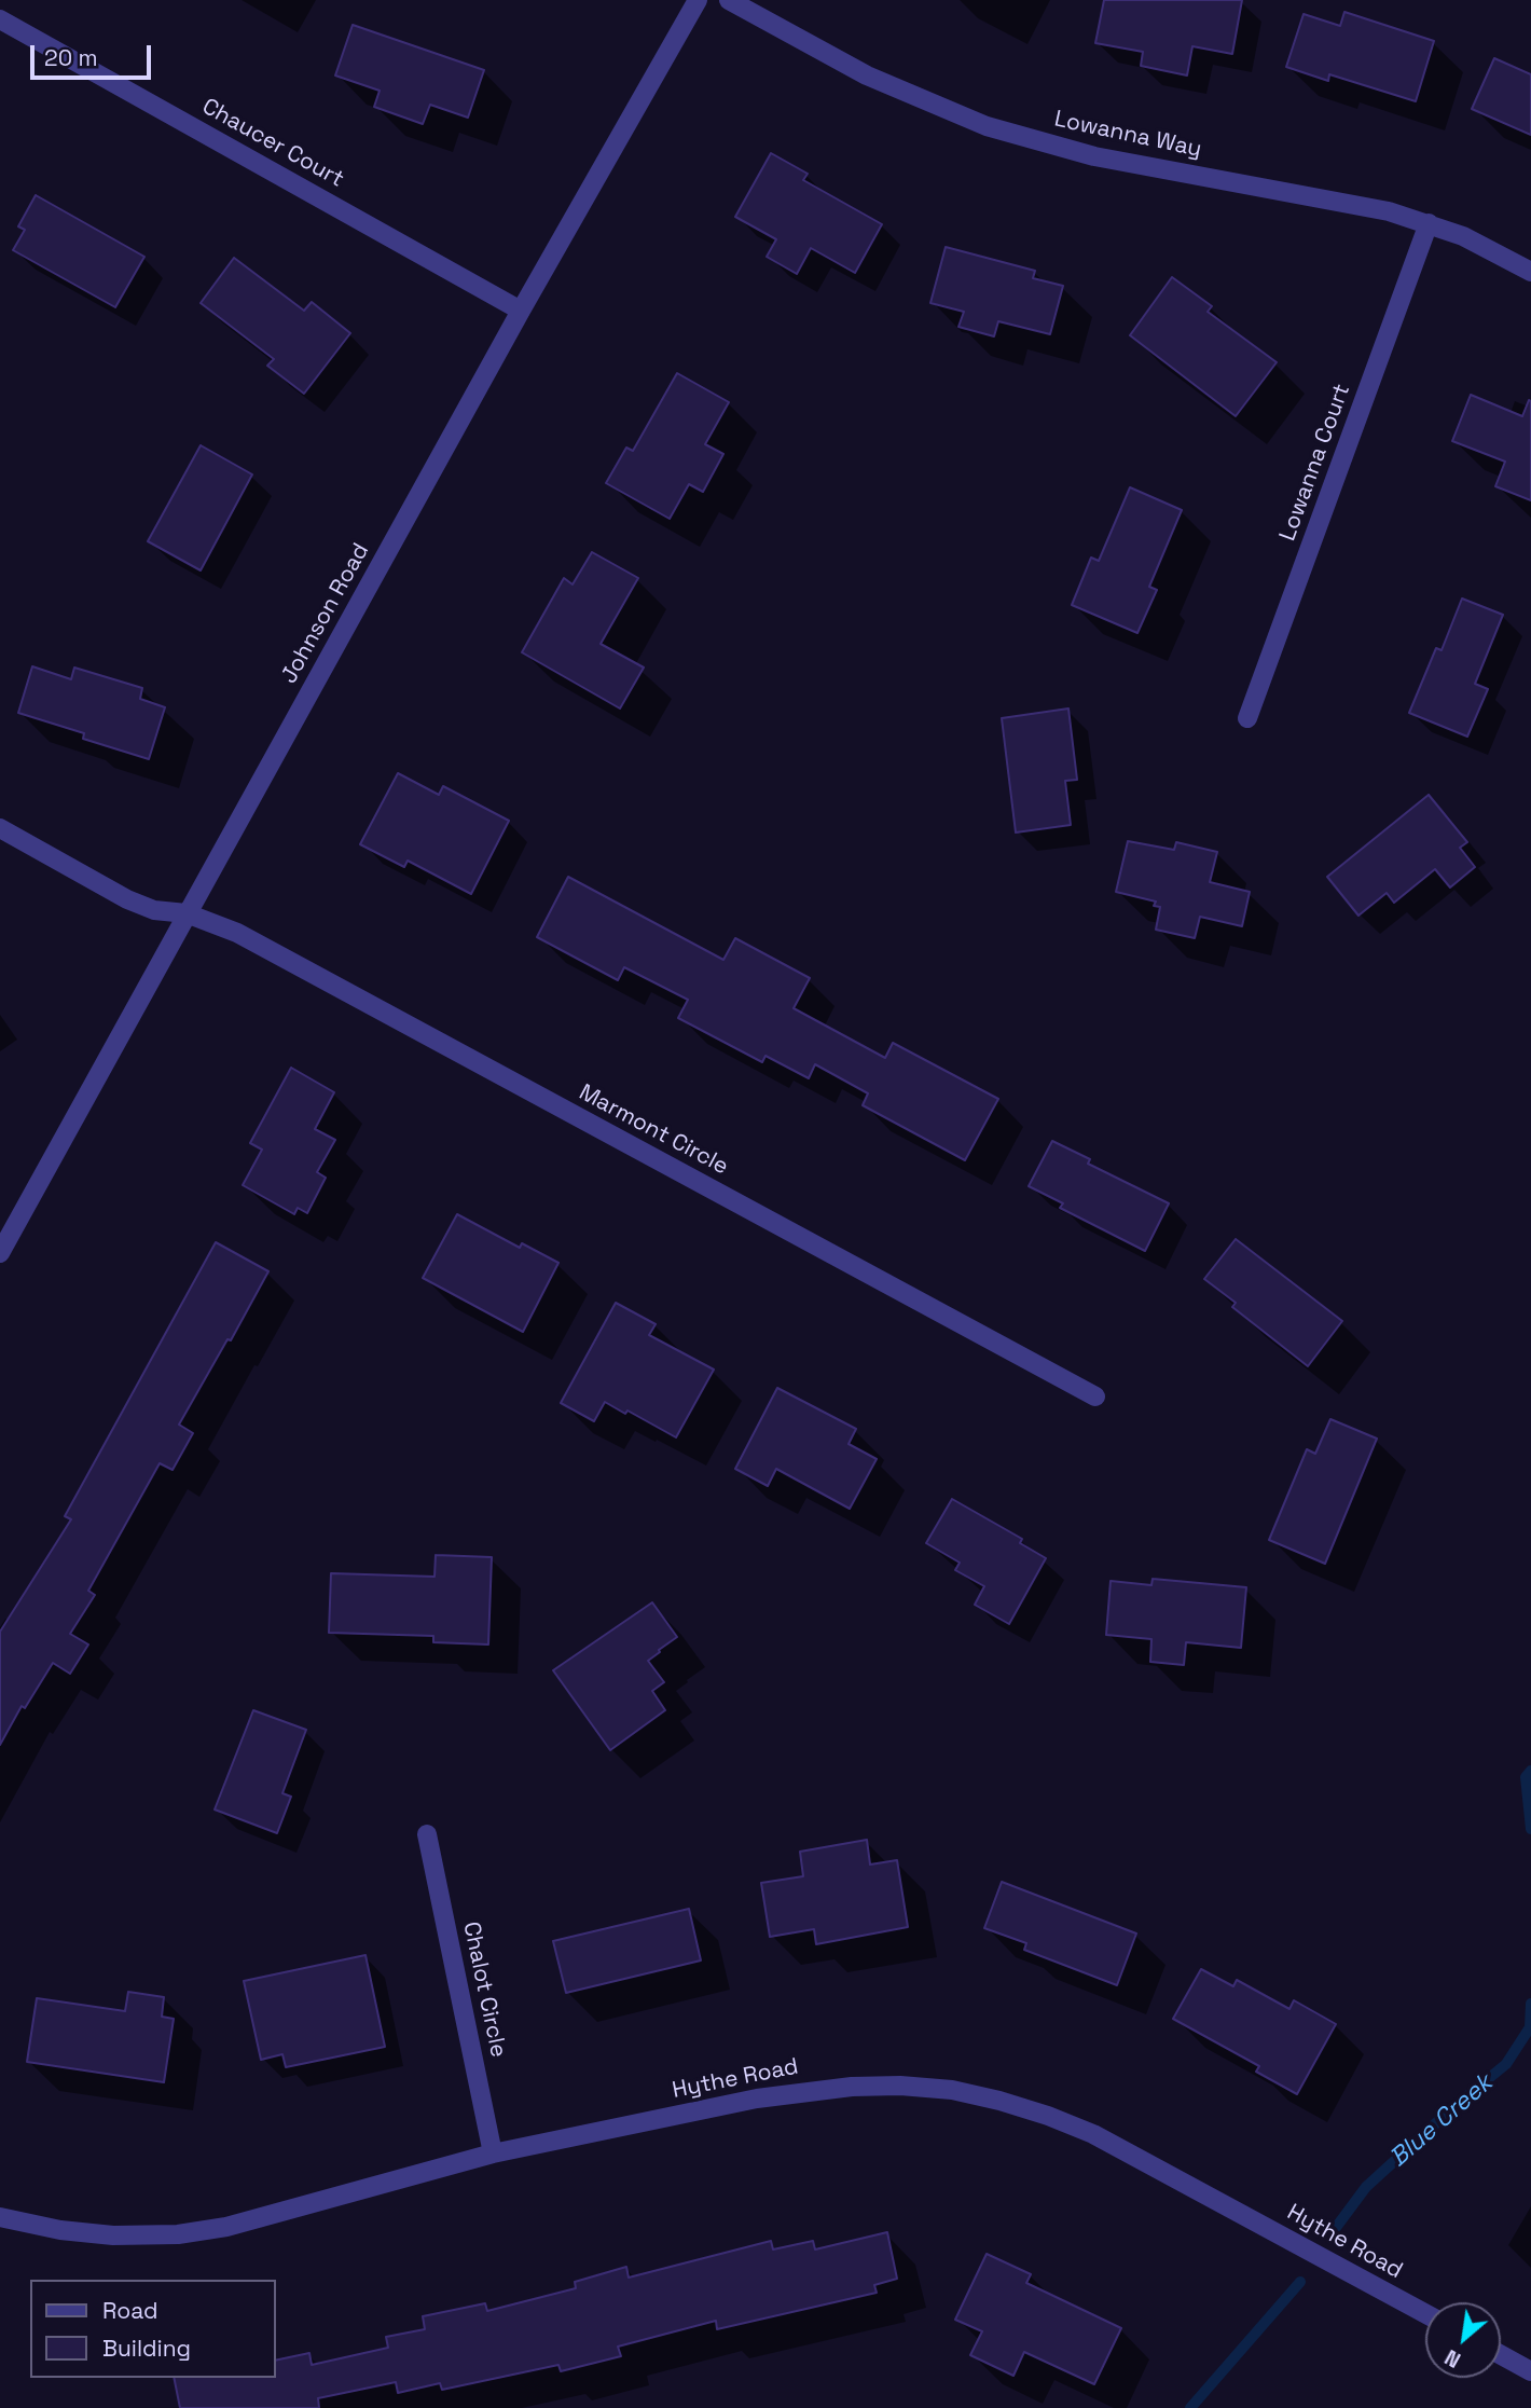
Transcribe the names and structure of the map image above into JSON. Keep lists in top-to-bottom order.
{
  "streets": {
    "street": [
      "Lowanna Way",
      "Chaucer Court",
      "Lowanna Court",
      "Johnson Road",
      "Marmont Circle",
      "Chalot Circle",
      "Hythe Road"
    ]
  },
  "crossings": [
    ["Lowanna Way", "Lowanna Court"],
    ["Chaucer Court", "Johnson Road"],
    ["Johnson Road", "Marmont Circle"],
    ["Chalot Circle", "Hythe Road"]
  ],
  "water": ["Blue Creek"],
  "legend": ["Road", "Building"],
  "scale_bar": "20 m",
  "north": "bottom left"
}
